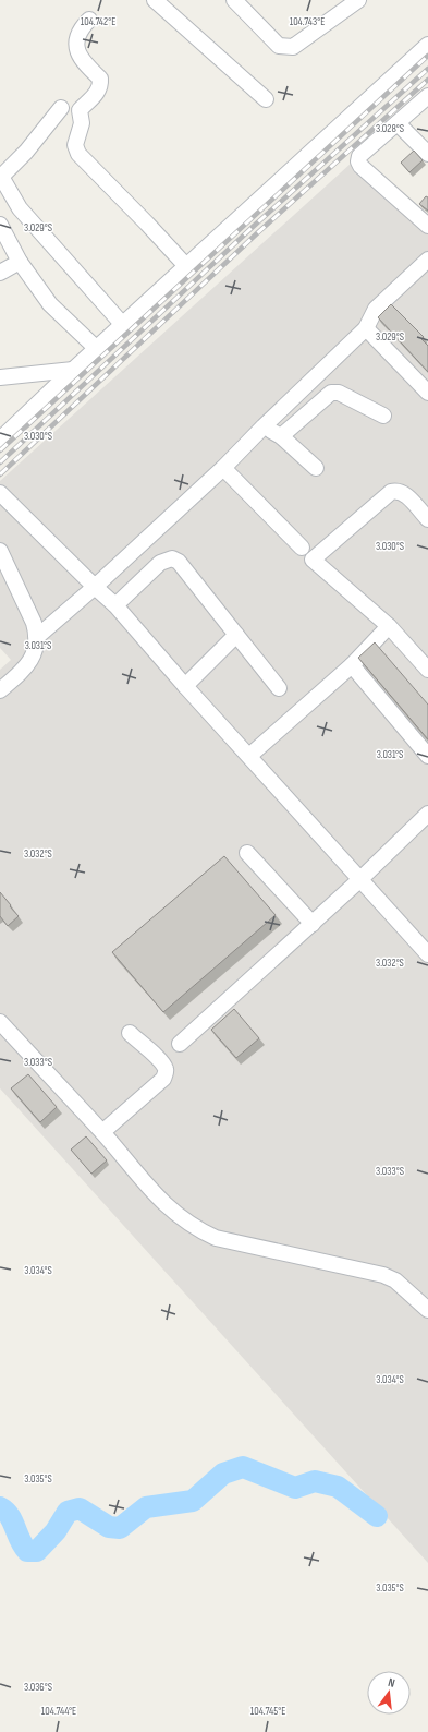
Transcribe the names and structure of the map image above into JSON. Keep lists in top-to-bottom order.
{
  "north": "top",
  "coordinates": [
    "104.742°E",
    "104.743°E",
    "3.028°S",
    "3.029°S",
    "3.030°S",
    "3.031°S",
    "3.032°S",
    "3.033°S",
    "3.034°S",
    "3.035°S",
    "3.036°S",
    "104.744°E",
    "104.745°E"
  ]
}
